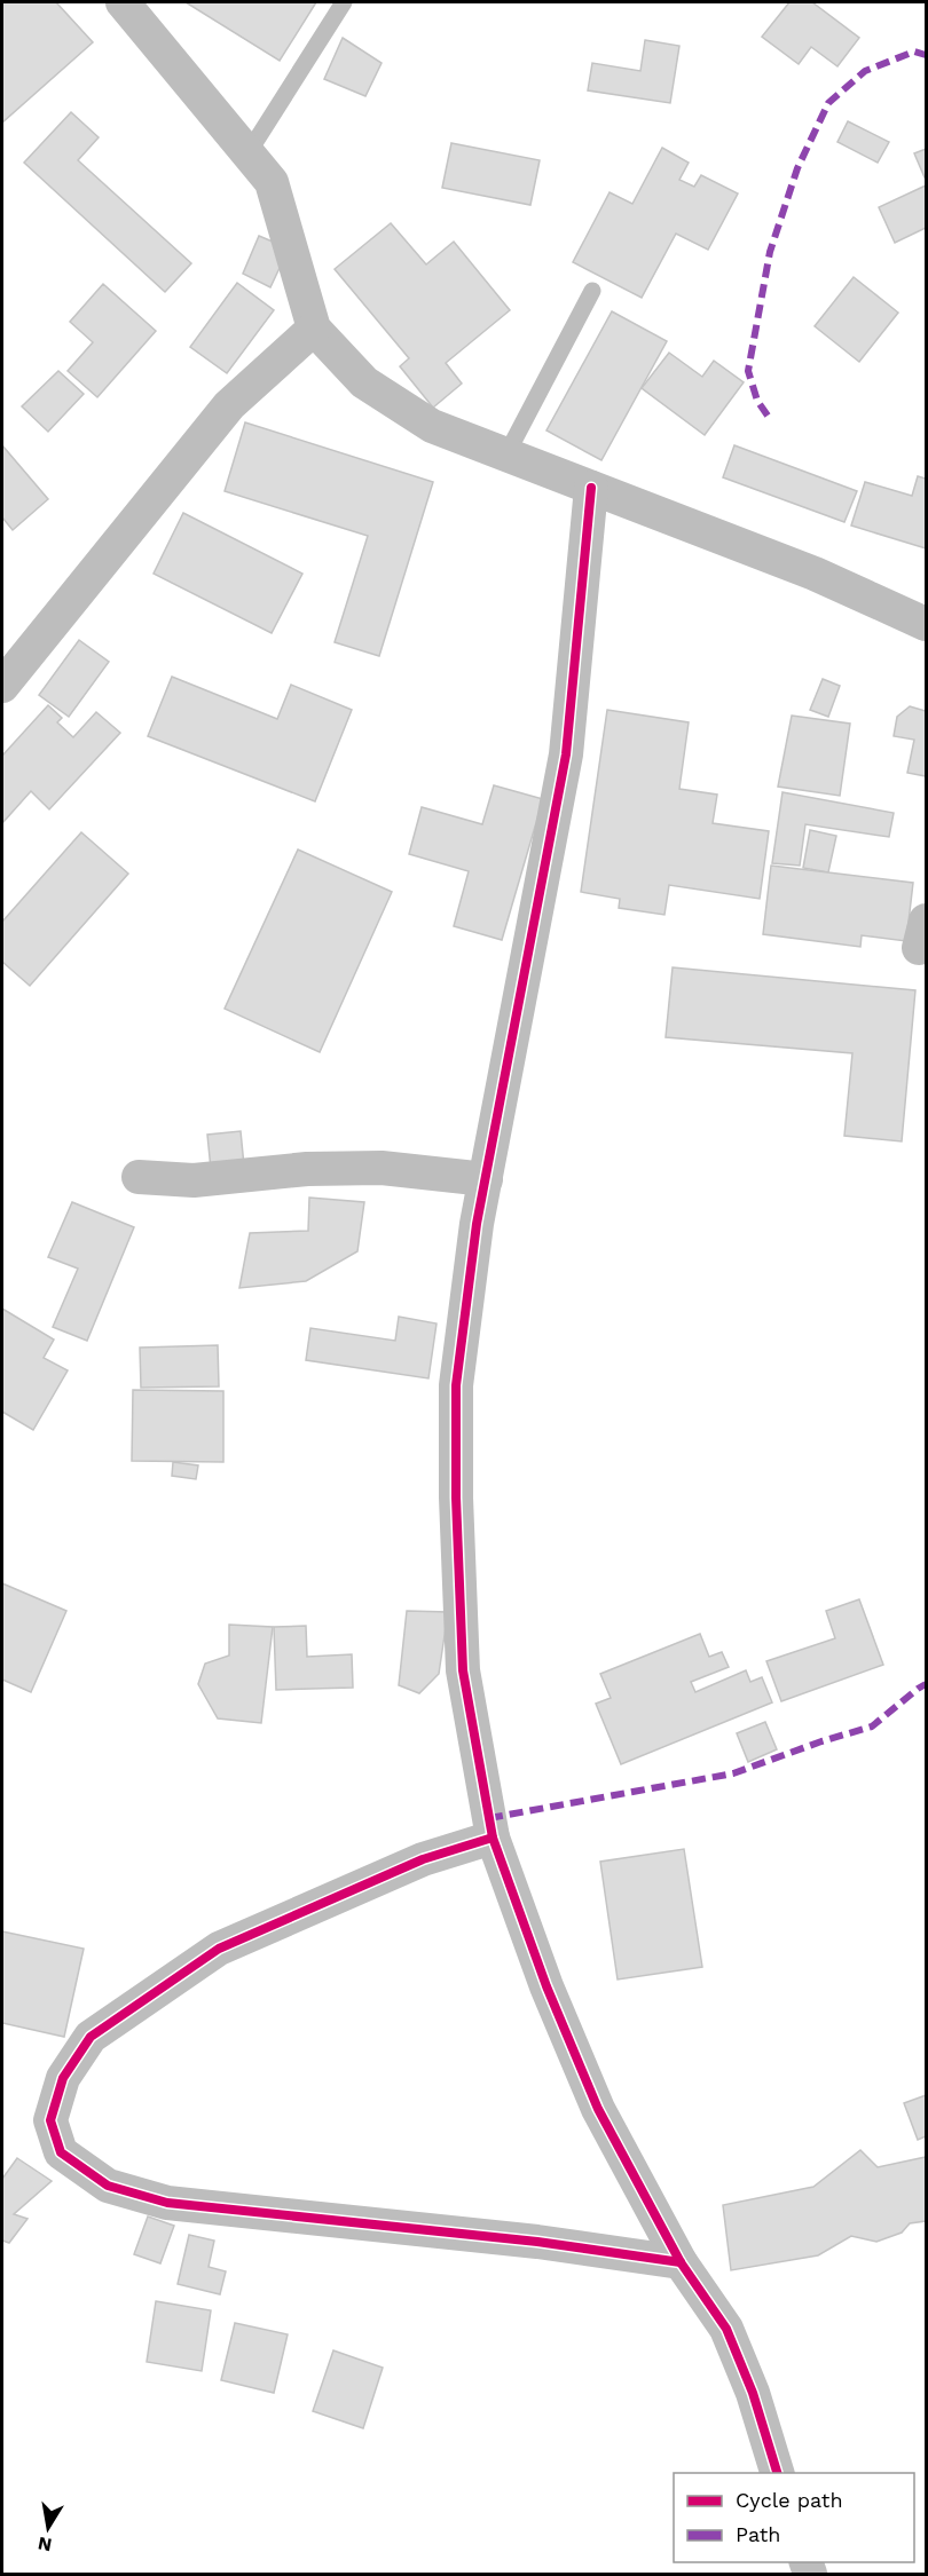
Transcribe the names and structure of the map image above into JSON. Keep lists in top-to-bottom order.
{
  "legend": ["Cycle path", "Path"],
  "north": "bottom"
}
